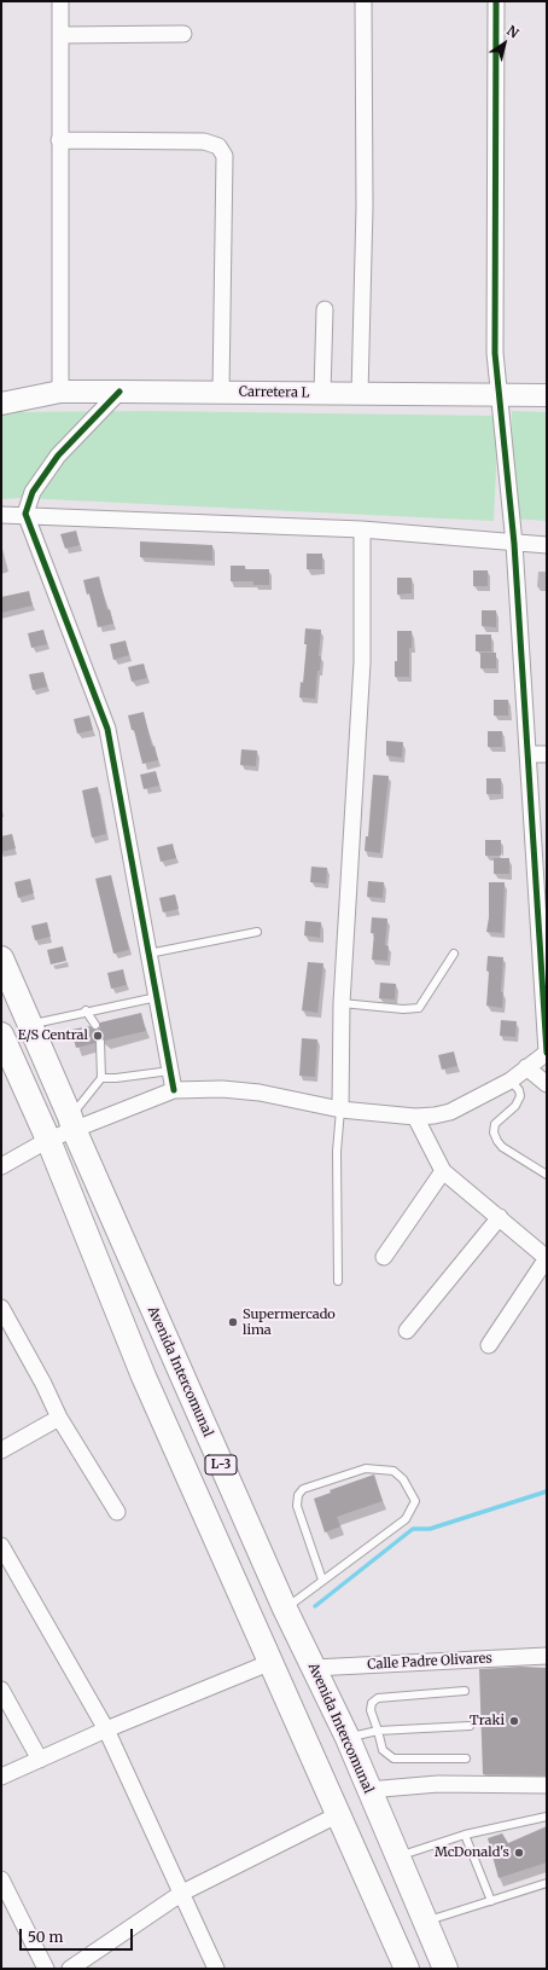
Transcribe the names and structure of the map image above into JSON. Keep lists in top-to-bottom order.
{
  "streets": {
    "main road": ["Avenida Intercomunal", "L-3"],
    "street": ["Carretera L", "Calle Padre Olivares"]
  },
  "crossings": [
    ["Avenida Intercomunal", "Calle Padre Olivares"]
  ],
  "places": [
    "E/S Central",
    "Supermercado lima",
    "Traki",
    "McDonald's"
  ],
  "scale_bar": "50 m",
  "north": "top right"
}
